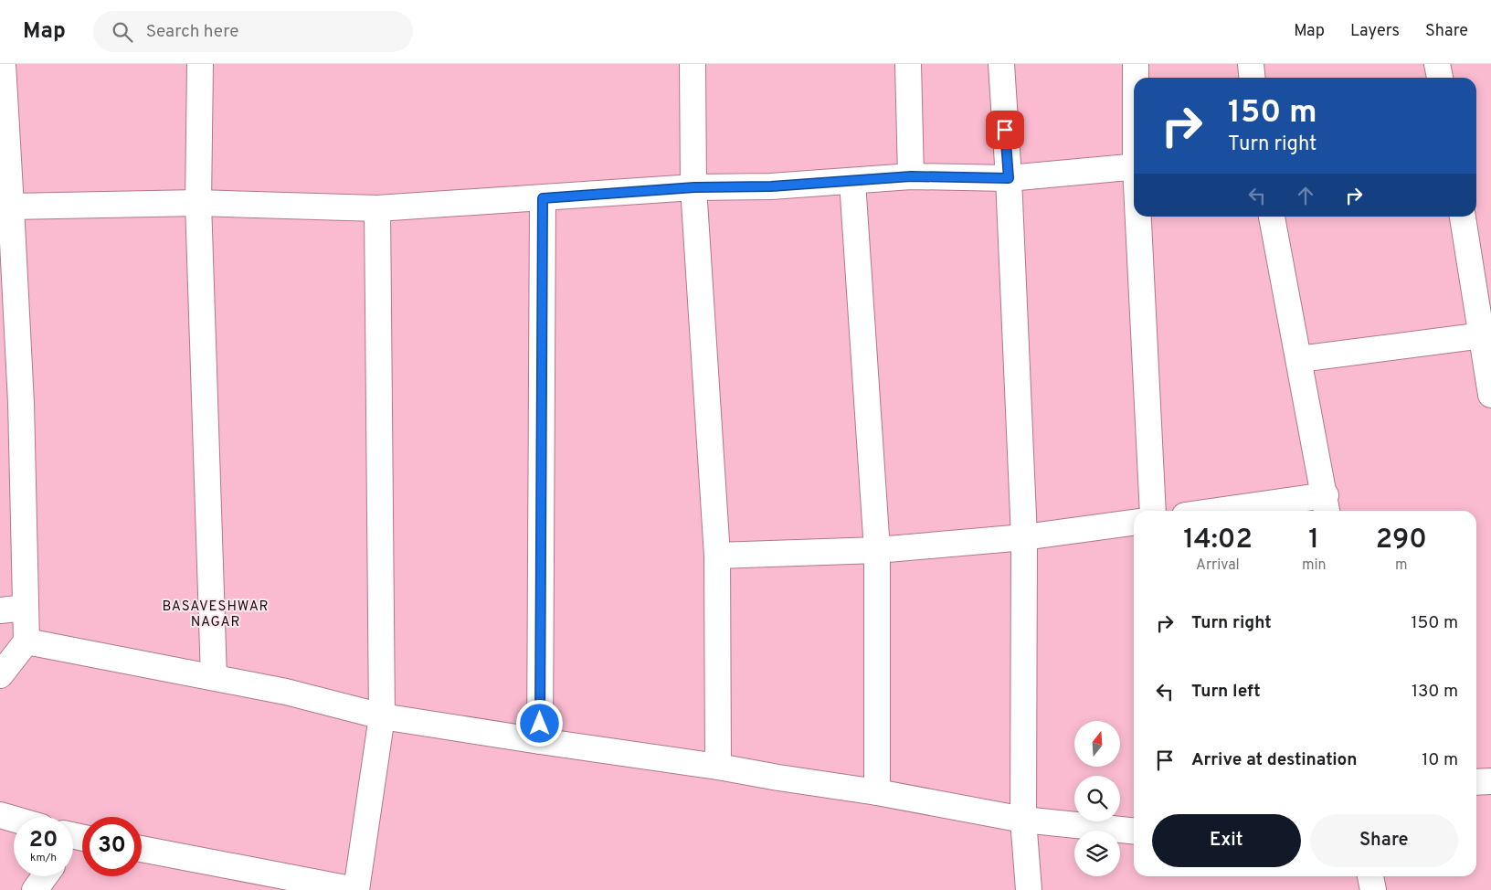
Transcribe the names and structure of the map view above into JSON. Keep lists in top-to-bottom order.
{
  "districts": ["BASAVESHWAR NAGAR"],
  "north": "top",
  "page": {
    "header": "Map",
    "search": "Search here",
    "nav": ["Map", "Layers", "Share"],
    "turn": ["150 m", "Turn right"],
    "eta": [
      "14:02",
      "Arrival",
      "1",
      "min",
      "290",
      "m"
    ],
    "list": [
      {
        "name": "Turn right",
        "value": "150 m"
      },
      {
        "name": "Turn left",
        "value": "130 m"
      },
      {
        "name": "Arrive at destination",
        "value": "10 m"
      }
    ],
    "buttons": ["Exit", "Share"],
    "speed": "20 km/h",
    "limit": "30"
  }
}
